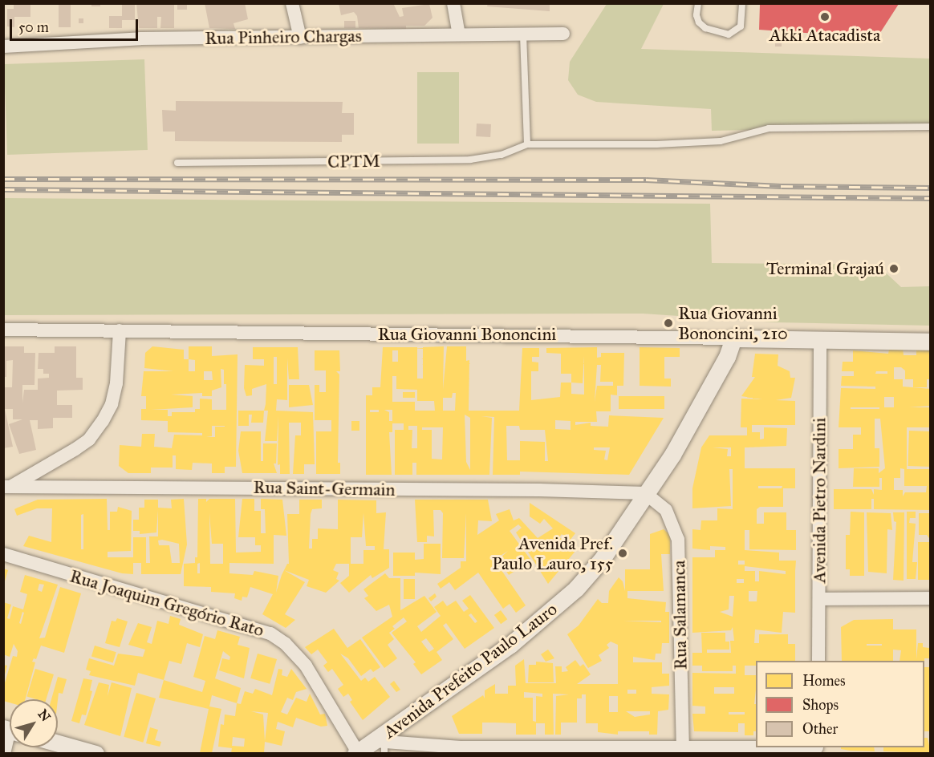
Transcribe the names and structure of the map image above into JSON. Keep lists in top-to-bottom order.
{
  "streets": {
    "street": [
      "Rua Pinheiro Chargas",
      "Rua Giovanni Bononcini",
      "Rua Saint-Germain",
      "Avenida Pietro Nardini",
      "Rua Joaquim Gregório Rato",
      "Rua Salamanca",
      "Avenida Prefeito Paulo Lauro"
    ],
    "lane": ["CPTM"]
  },
  "crossings": [
    ["Rua Giovanni Bononcini", "Avenida Pietro Nardini"],
    ["Rua Giovanni Bononcini", "Avenida Prefeito Paulo Lauro"],
    ["Rua Saint-Germain", "Rua Salamanca"],
    ["Rua Saint-Germain", "Avenida Prefeito Paulo Lauro"],
    ["Rua Joaquim Gregório Rato", "Avenida Prefeito Paulo Lauro"],
    ["Rua Salamanca", "Avenida Prefeito Paulo Lauro"]
  ],
  "places": [
    "Akki Atacadista",
    "Terminal Grajaú",
    "Rua Giovanni Bononcini, 210",
    "Avenida Pref. Paulo Lauro, 155"
  ],
  "legend": ["Homes", "Shops", "Other"],
  "scale_bar": "50 m",
  "north": "top right"
}
